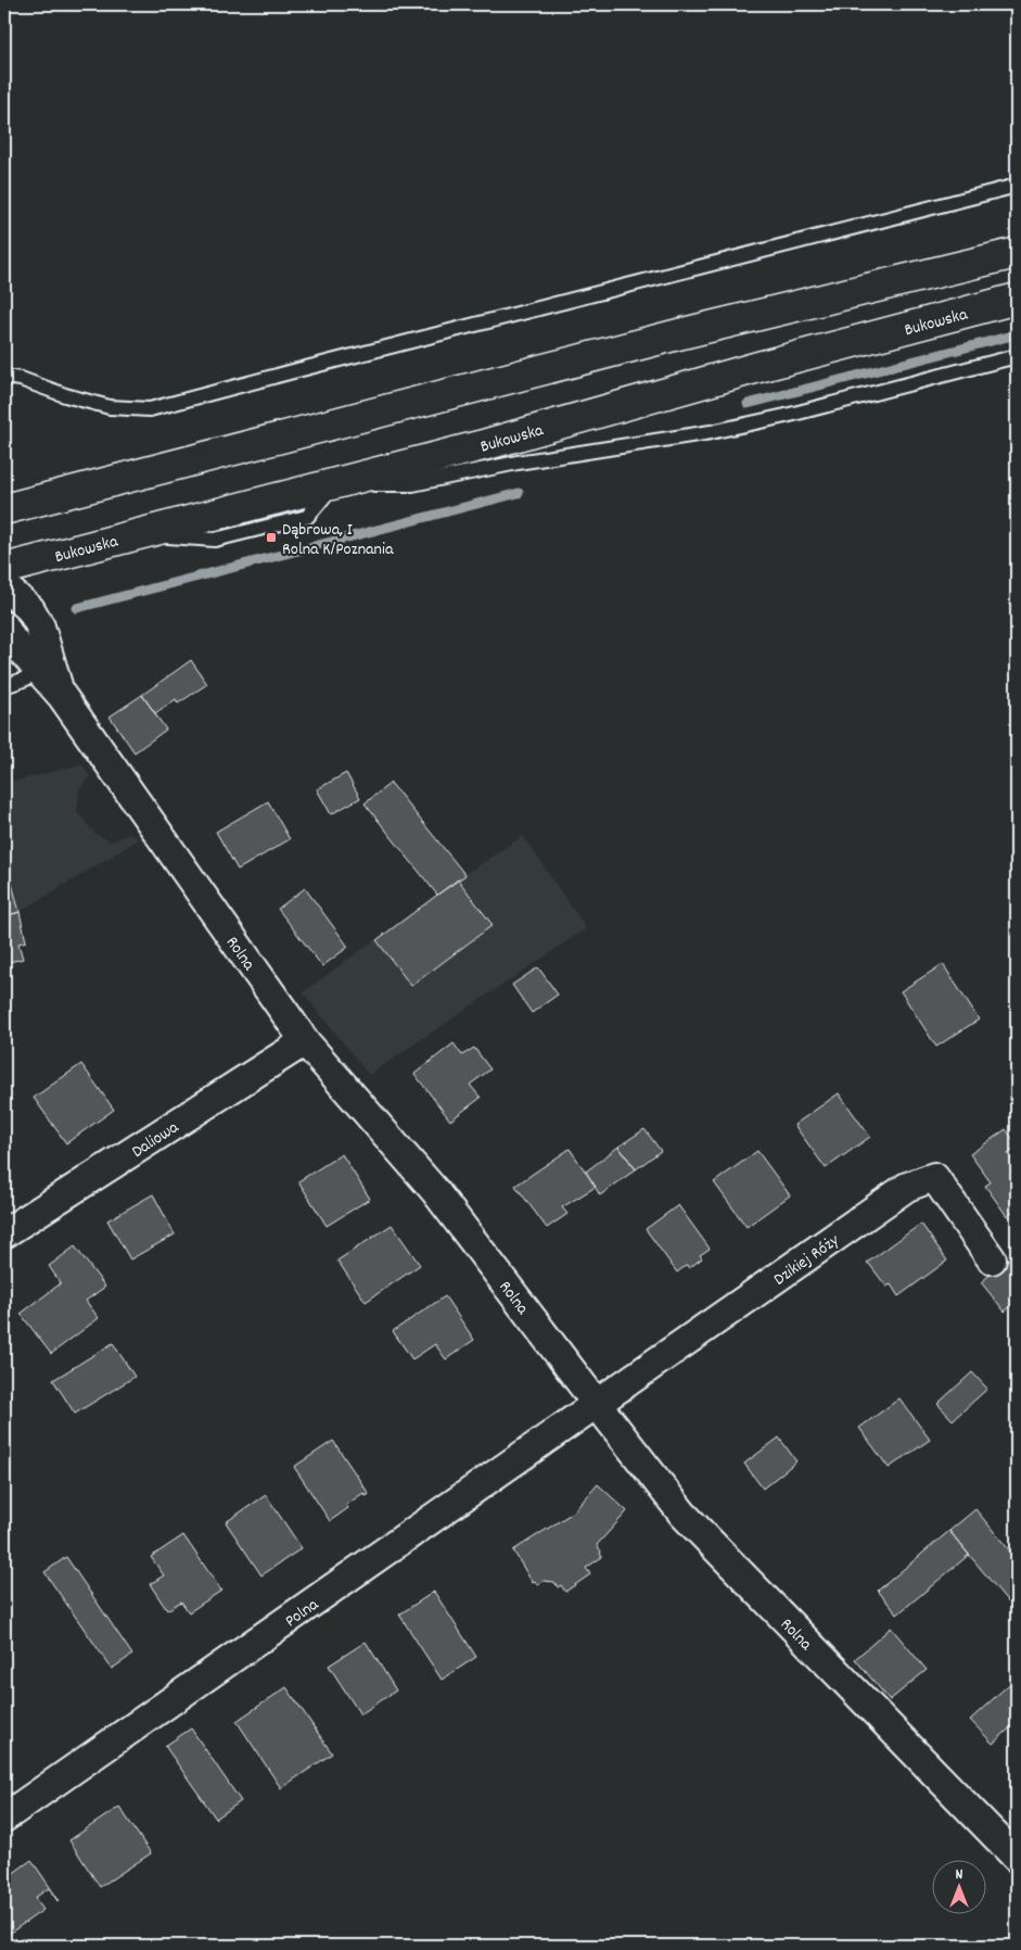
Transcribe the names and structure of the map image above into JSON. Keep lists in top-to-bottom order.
{
  "streets": {
    "main road": ["Bukowska"],
    "street": [
      "Rolna",
      "Daliowa",
      "Dzikiej Róży",
      "Polna"
    ]
  },
  "crossings": [
    ["Rolna", "Daliowa"],
    ["Rolna", "Dzikiej Róży"],
    ["Rolna", "Polna"],
    ["Dzikiej Róży", "Polna"]
  ],
  "places": {
    "transit": ["Dąbrowa, I Rolna K/Poznania"]
  },
  "north": "top"
}
